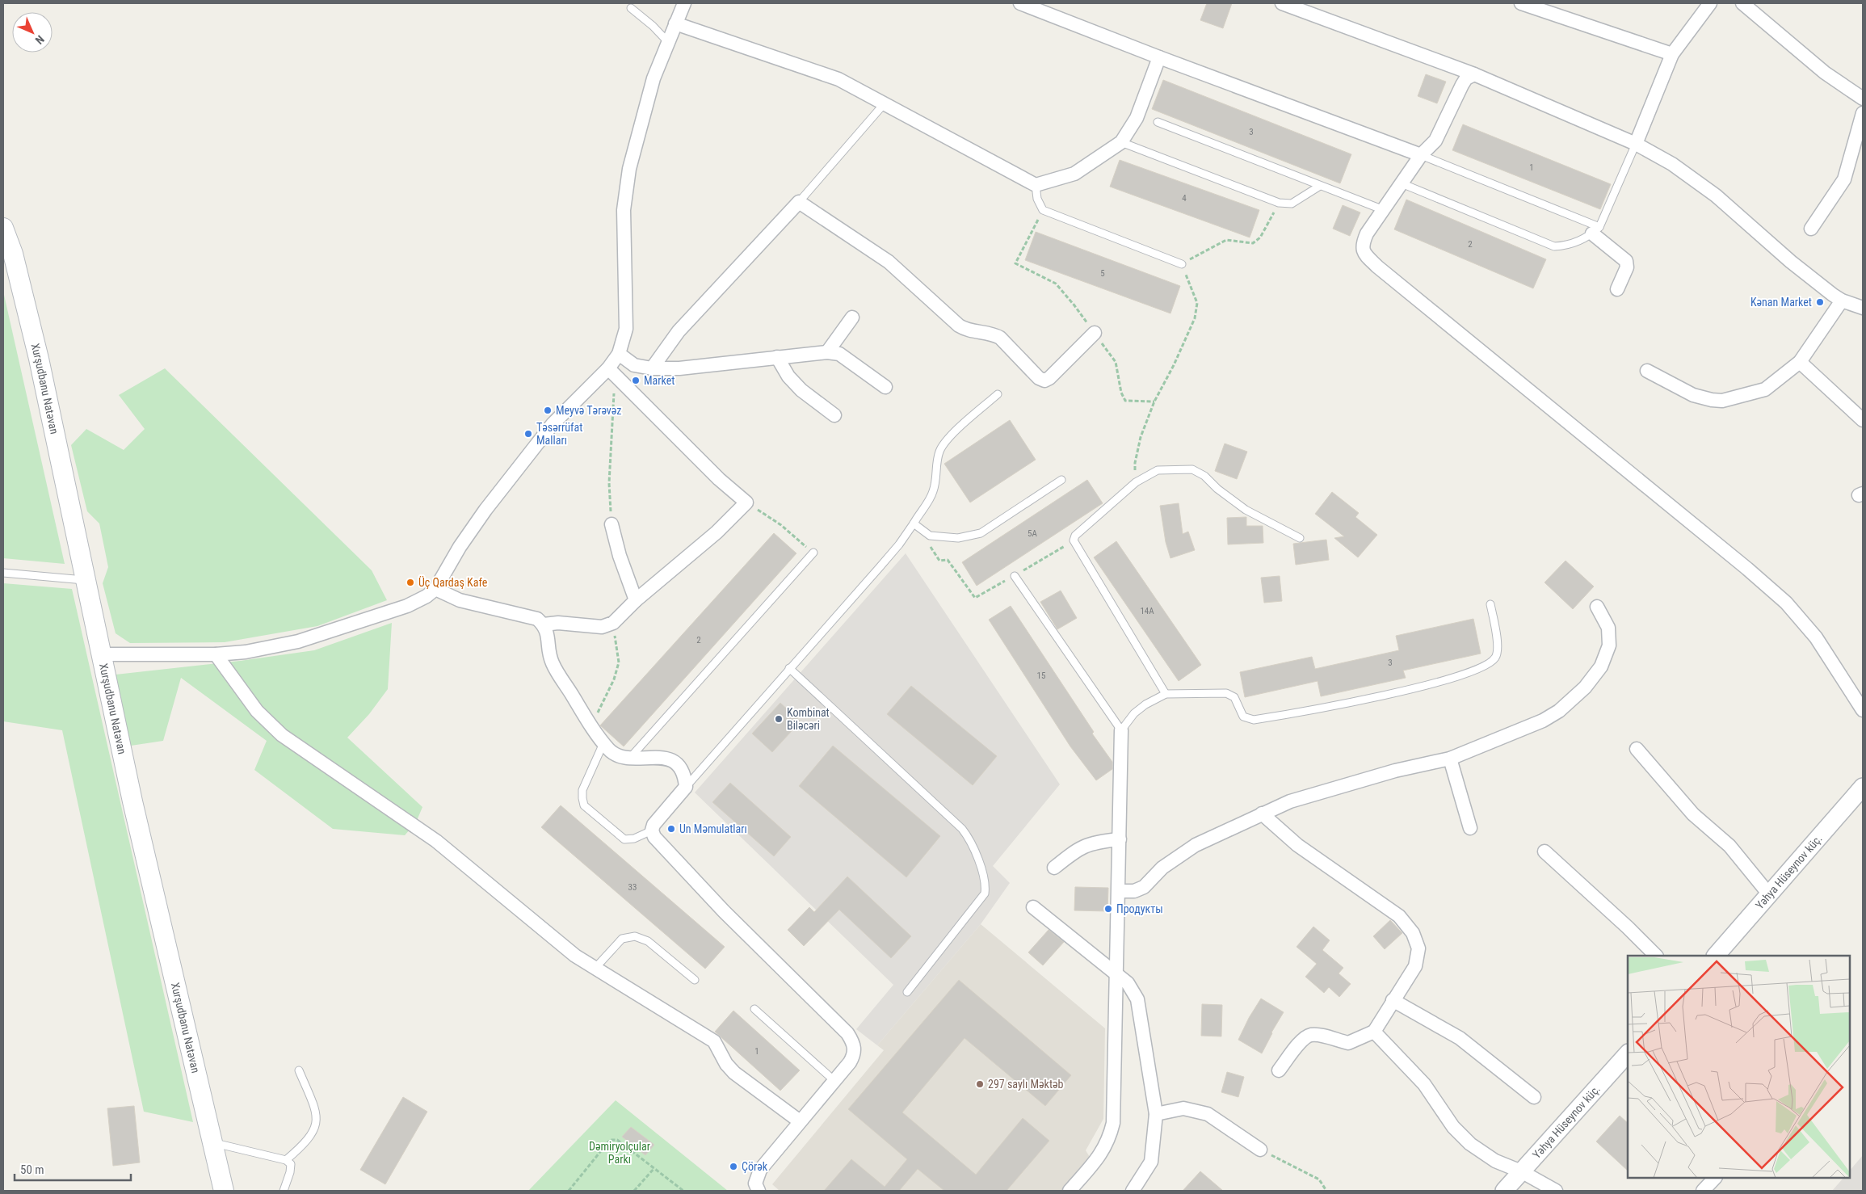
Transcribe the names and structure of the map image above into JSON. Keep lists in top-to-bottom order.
{
  "streets": {
    "main road": ["Xurşudbanu Natəvan"],
    "street": ["Yəhya Hüseynov küç."]
  },
  "parks": ["Dəmiryolçular Parkı"],
  "places": [
    "Kənan Market",
    "Market",
    "Meyvə Tərəvəz",
    "Təsərrüfat Malları",
    "Üç Qardaş Kafe",
    "Kombinat Biləcəri",
    "Un Məmulatları",
    "Продукты",
    "297 saylı Məktəb",
    "Çörək"
  ],
  "house_numbers": [
    "3",
    "1",
    "4",
    "2",
    "5",
    "5A",
    "14A",
    "2",
    "3",
    "15",
    "33",
    "1"
  ],
  "scale_bar": "50 m",
  "north": "bottom right"
}
